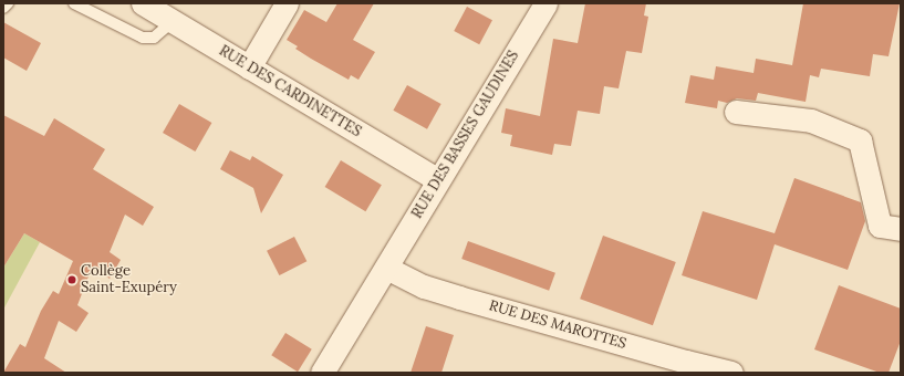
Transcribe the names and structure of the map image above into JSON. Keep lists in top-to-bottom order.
{
  "streets": {
    "street": ["RUE DES CARDINETTES", "RUE DES BASSES GAUDINES", "RUE DES MAROTTES"]
  },
  "crossings": [
    ["RUE DES CARDINETTES", "RUE DES BASSES GAUDINES"],
    ["RUE DES BASSES GAUDINES", "RUE DES MAROTTES"]
  ],
  "places": ["Collège Saint-Exupéry"]
}
